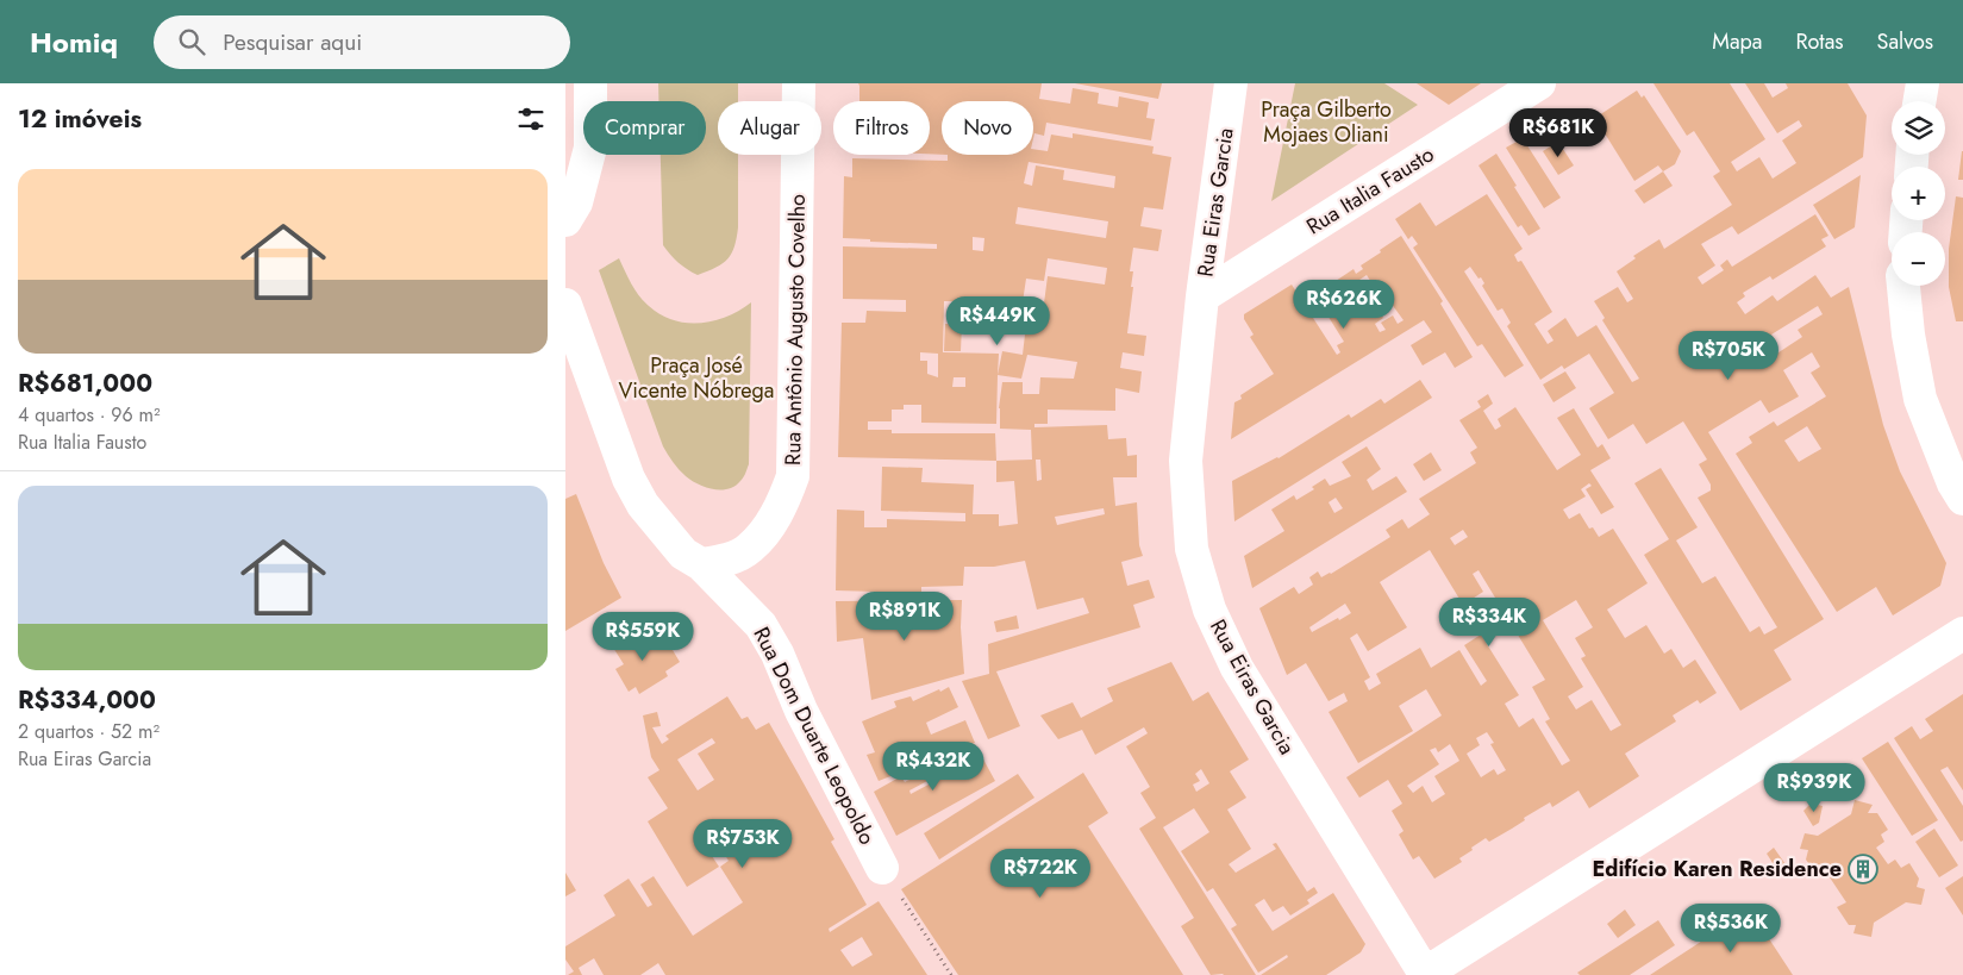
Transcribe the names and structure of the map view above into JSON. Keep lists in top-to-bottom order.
{
  "streets": {
    "street": [
      "Rua Italia Fausto",
      "Rua Eiras Garcia",
      "Rua Antônio Augusto Covelho",
      "Rua Dom Duarte Leopoldo"
    ]
  },
  "crossings": [
    ["Rua Italia Fausto", "Rua Eiras Garcia"],
    ["Rua Antônio Augusto Covelho", "Rua Dom Duarte Leopoldo"]
  ],
  "parks": ["Praça Gilberto Mojaes Oliani", "Praça José Vicente Nóbrega"],
  "places": {
    "building": ["Edifício Karen Residence"]
  },
  "page": {
    "header": "Homiq",
    "search": "Pesquisar aqui",
    "nav": ["Mapa", "Rotas", "Salvos"],
    "heading": "12 imóveis",
    "map_buttons": ["+", "−"],
    "chip": [
      "Comprar",
      "Alugar",
      "Filtros",
      "Novo"
    ],
    "price": [
      "R$681K",
      "R$626K",
      "R$449K",
      "R$705K",
      "R$891K",
      "R$334K",
      "R$559K",
      "R$432K",
      "R$939K",
      "R$753K",
      "R$722K",
      "R$536K"
    ],
    "list": [
      {
        "name": "R$681,000",
        "note": "4 quartos · 96 m² · Rua Italia Fausto"
      },
      {
        "name": "R$334,000",
        "note": "2 quartos · 52 m² · Rua Eiras Garcia"
      }
    ]
  }
}
